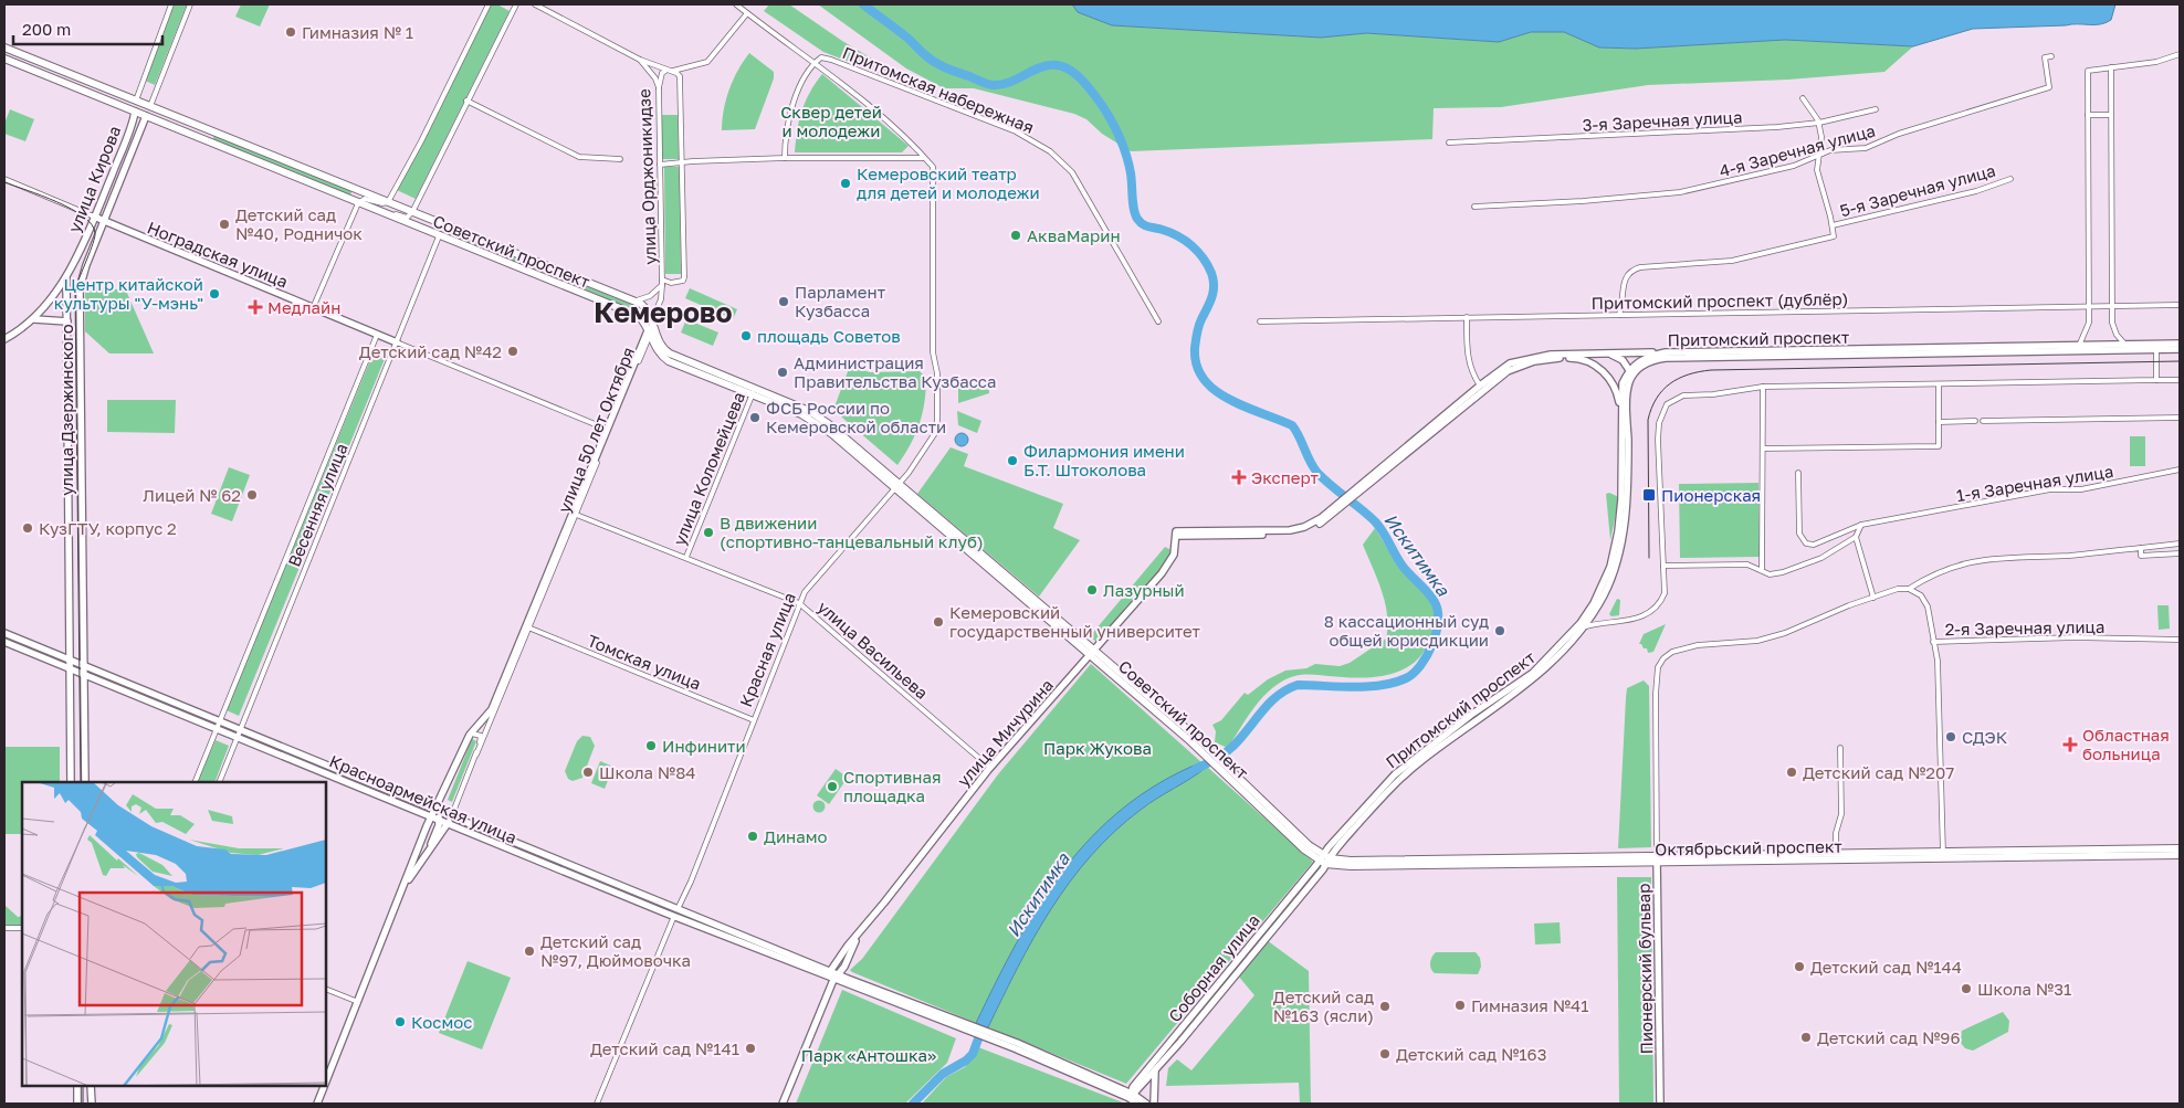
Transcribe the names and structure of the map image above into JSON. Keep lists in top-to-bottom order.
{
  "streets": {
    "main road": [
      "улица Кирова",
      "Советский проспект",
      "Ноградская улица",
      "Притомский проспект",
      "улица Дзержинского",
      "улица 50 лет Октября",
      "Красная улица",
      "улица Мичурина",
      "Красноармейская улица",
      "Октябрьский проспект",
      "Соборная улица",
      "Пионерский бульвар"
    ],
    "street": [
      "Притомская набережная",
      "3-я Заречная улица",
      "4-я Заречная улица",
      "улица Орджоникидзе",
      "5-я Заречная улица",
      "Притомский проспект (дублёр)",
      "улица Коломейцева",
      "1-я Заречная улица",
      "Весенняя улица",
      "2-я Заречная улица",
      "улица Васильева",
      "Томская улица"
    ]
  },
  "crossings": [
    ["Притомская набережная", "Красная улица"],
    ["улица Орджоникидзе", "Советский проспект"],
    ["улица Орджоникидзе", "улица 50 лет Октября"],
    ["улица Кирова", "Советский проспект"],
    ["улица Кирова", "Ноградская улица"],
    ["улица Кирова", "улица Дзержинского"],
    ["5-я Заречная улица", "Притомский проспект (дублёр)"],
    ["Советский проспект", "Притомский проспект"],
    ["Советский проспект", "улица Дзержинского"],
    ["Советский проспект", "улица 50 лет Октября"],
    ["Советский проспект", "улица Коломейцева"],
    ["Советский проспект", "Весенняя улица"],
    ["Советский проспект", "Красная улица"],
    ["Советский проспект", "улица Мичурина"],
    ["Советский проспект", "Октябрьский проспект"],
    ["Советский проспект", "Соборная улица"],
    ["Ноградская улица", "улица Дзержинского"],
    ["Ноградская улица", "улица 50 лет Октября"],
    ["Ноградская улица", "Весенняя улица"],
    ["Притомский проспект", "Октябрьский проспект"],
    ["Притомский проспект", "Соборная улица"],
    ["улица Дзержинского", "Красноармейская улица"],
    ["улица 50 лет Октября", "улица Васильева"],
    ["улица 50 лет Октября", "Томская улица"],
    ["улица 50 лет Октября", "Красноармейская улица"],
    ["улица Коломейцева", "улица Васильева"],
    ["Весенняя улица", "Красноармейская улица"],
    ["Красная улица", "улица Васильева"],
    ["Красная улица", "Томская улица"],
    ["Красная улица", "Красноармейская улица"],
    ["улица Васильева", "улица Мичурина"],
    ["улица Мичурина", "Красноармейская улица"],
    ["Октябрьский проспект", "Соборная улица"],
    ["Октябрьский проспект", "Пионерский бульвар"]
  ],
  "districts": ["Кемерово"],
  "water": ["Искитимка"],
  "parks": ["Сквер детей и молодежи", "Парк Жукова", "Парк «Антошка»"],
  "places": {
    "other": [
      "Гимназия № 1",
      "Кемеровский театр для детей и молодежи",
      "Детский сад №40, Родничок",
      "АкваМарин",
      "Центр китайской культуры \"У-мэнь\"",
      "Парламент Кузбасса",
      "площадь Советов",
      "Детский сад №42",
      "Администрация Правительства Кузбасса",
      "ФСБ России по Кемеровской области",
      "Филармония имени Б.Т. Штоколова",
      "Лицей № 62",
      "КузГТУ, корпус 2",
      "В движении (спортивно-танцевальный клуб)",
      "Лазурный",
      "Кемеровский государственный университет",
      "8 кассационный суд общей юрисдикции",
      "СДЭК",
      "Инфинити",
      "Школа №84",
      "Детский сад №207",
      "Спортивная площадка",
      "Динамо",
      "Детский сад №97, Дюймовочка",
      "Детский сад №144",
      "Школа №31",
      "Гимназия №41",
      "Детский сад №163 (ясли)",
      "Космос",
      "Детский сад №96",
      "Детский сад №141",
      "Детский сад №163"
    ],
    "health": ["Медлайн", "Эксперт", "Областная больница"],
    "transit": ["Пионерская"]
  },
  "scale_bar": "200 m"
}
